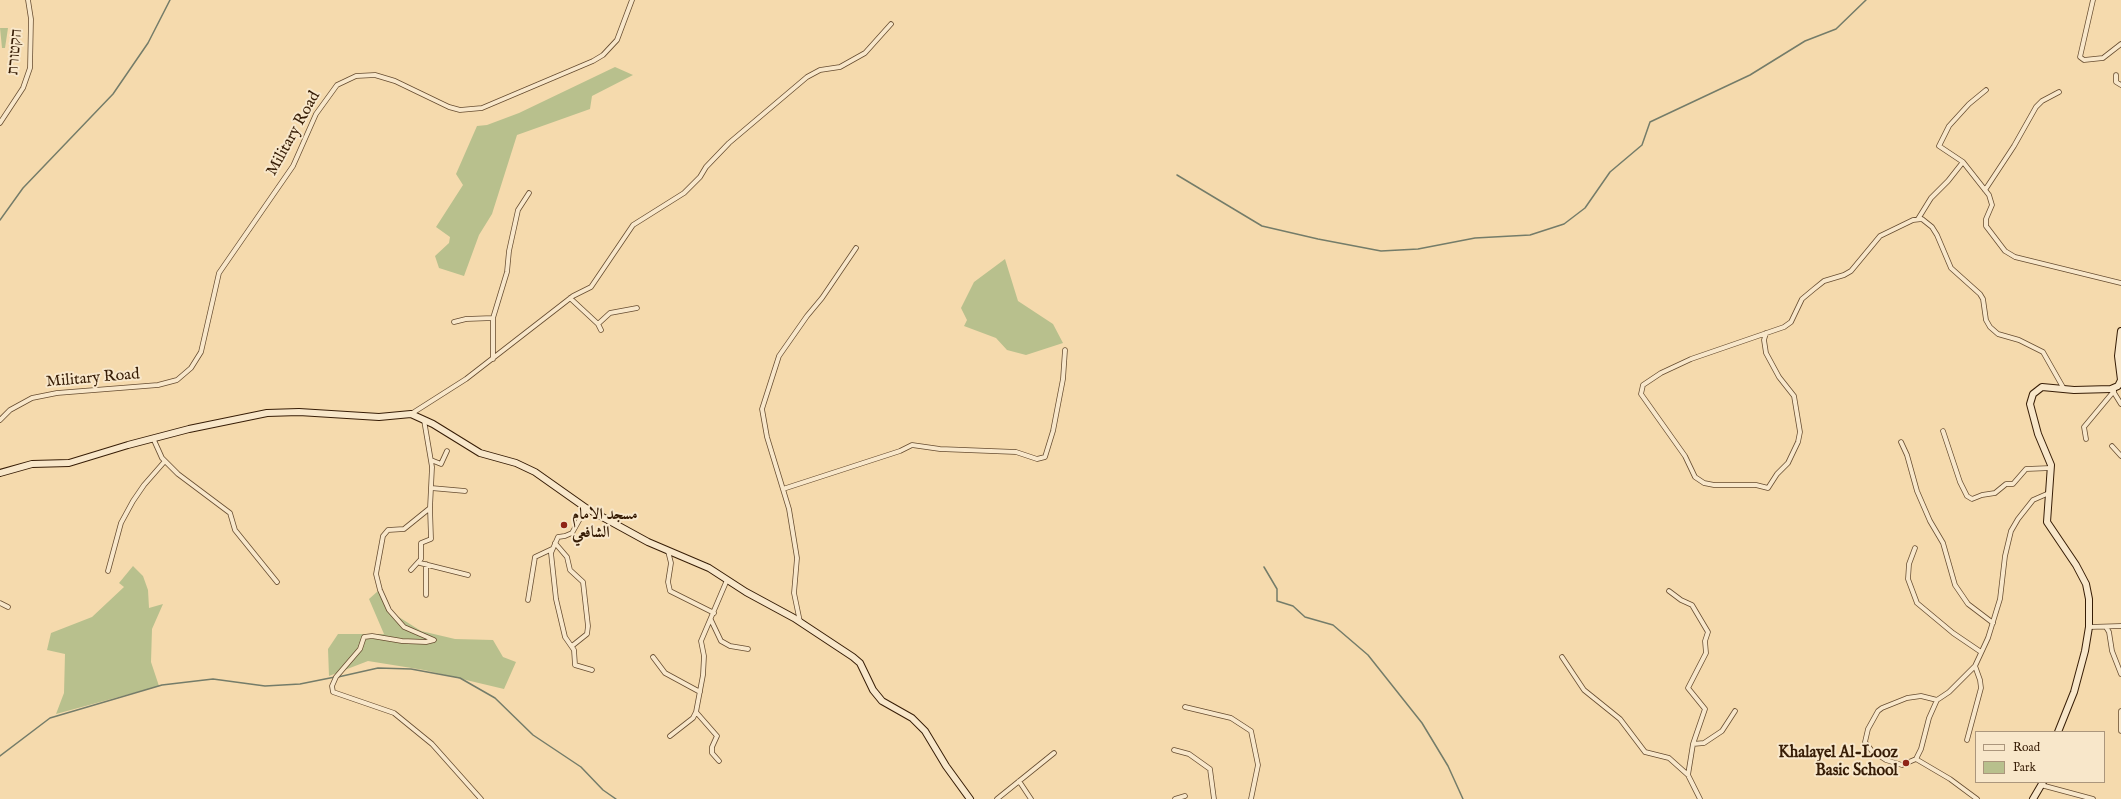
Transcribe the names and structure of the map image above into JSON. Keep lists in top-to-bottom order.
{
  "streets": {
    "street": ["הקטורת", "Military Road"]
  },
  "places": ["مسجد الامام الشافعي", "Khalayel Al-Looz Basic School"],
  "legend": ["Road", "Park"]
}
